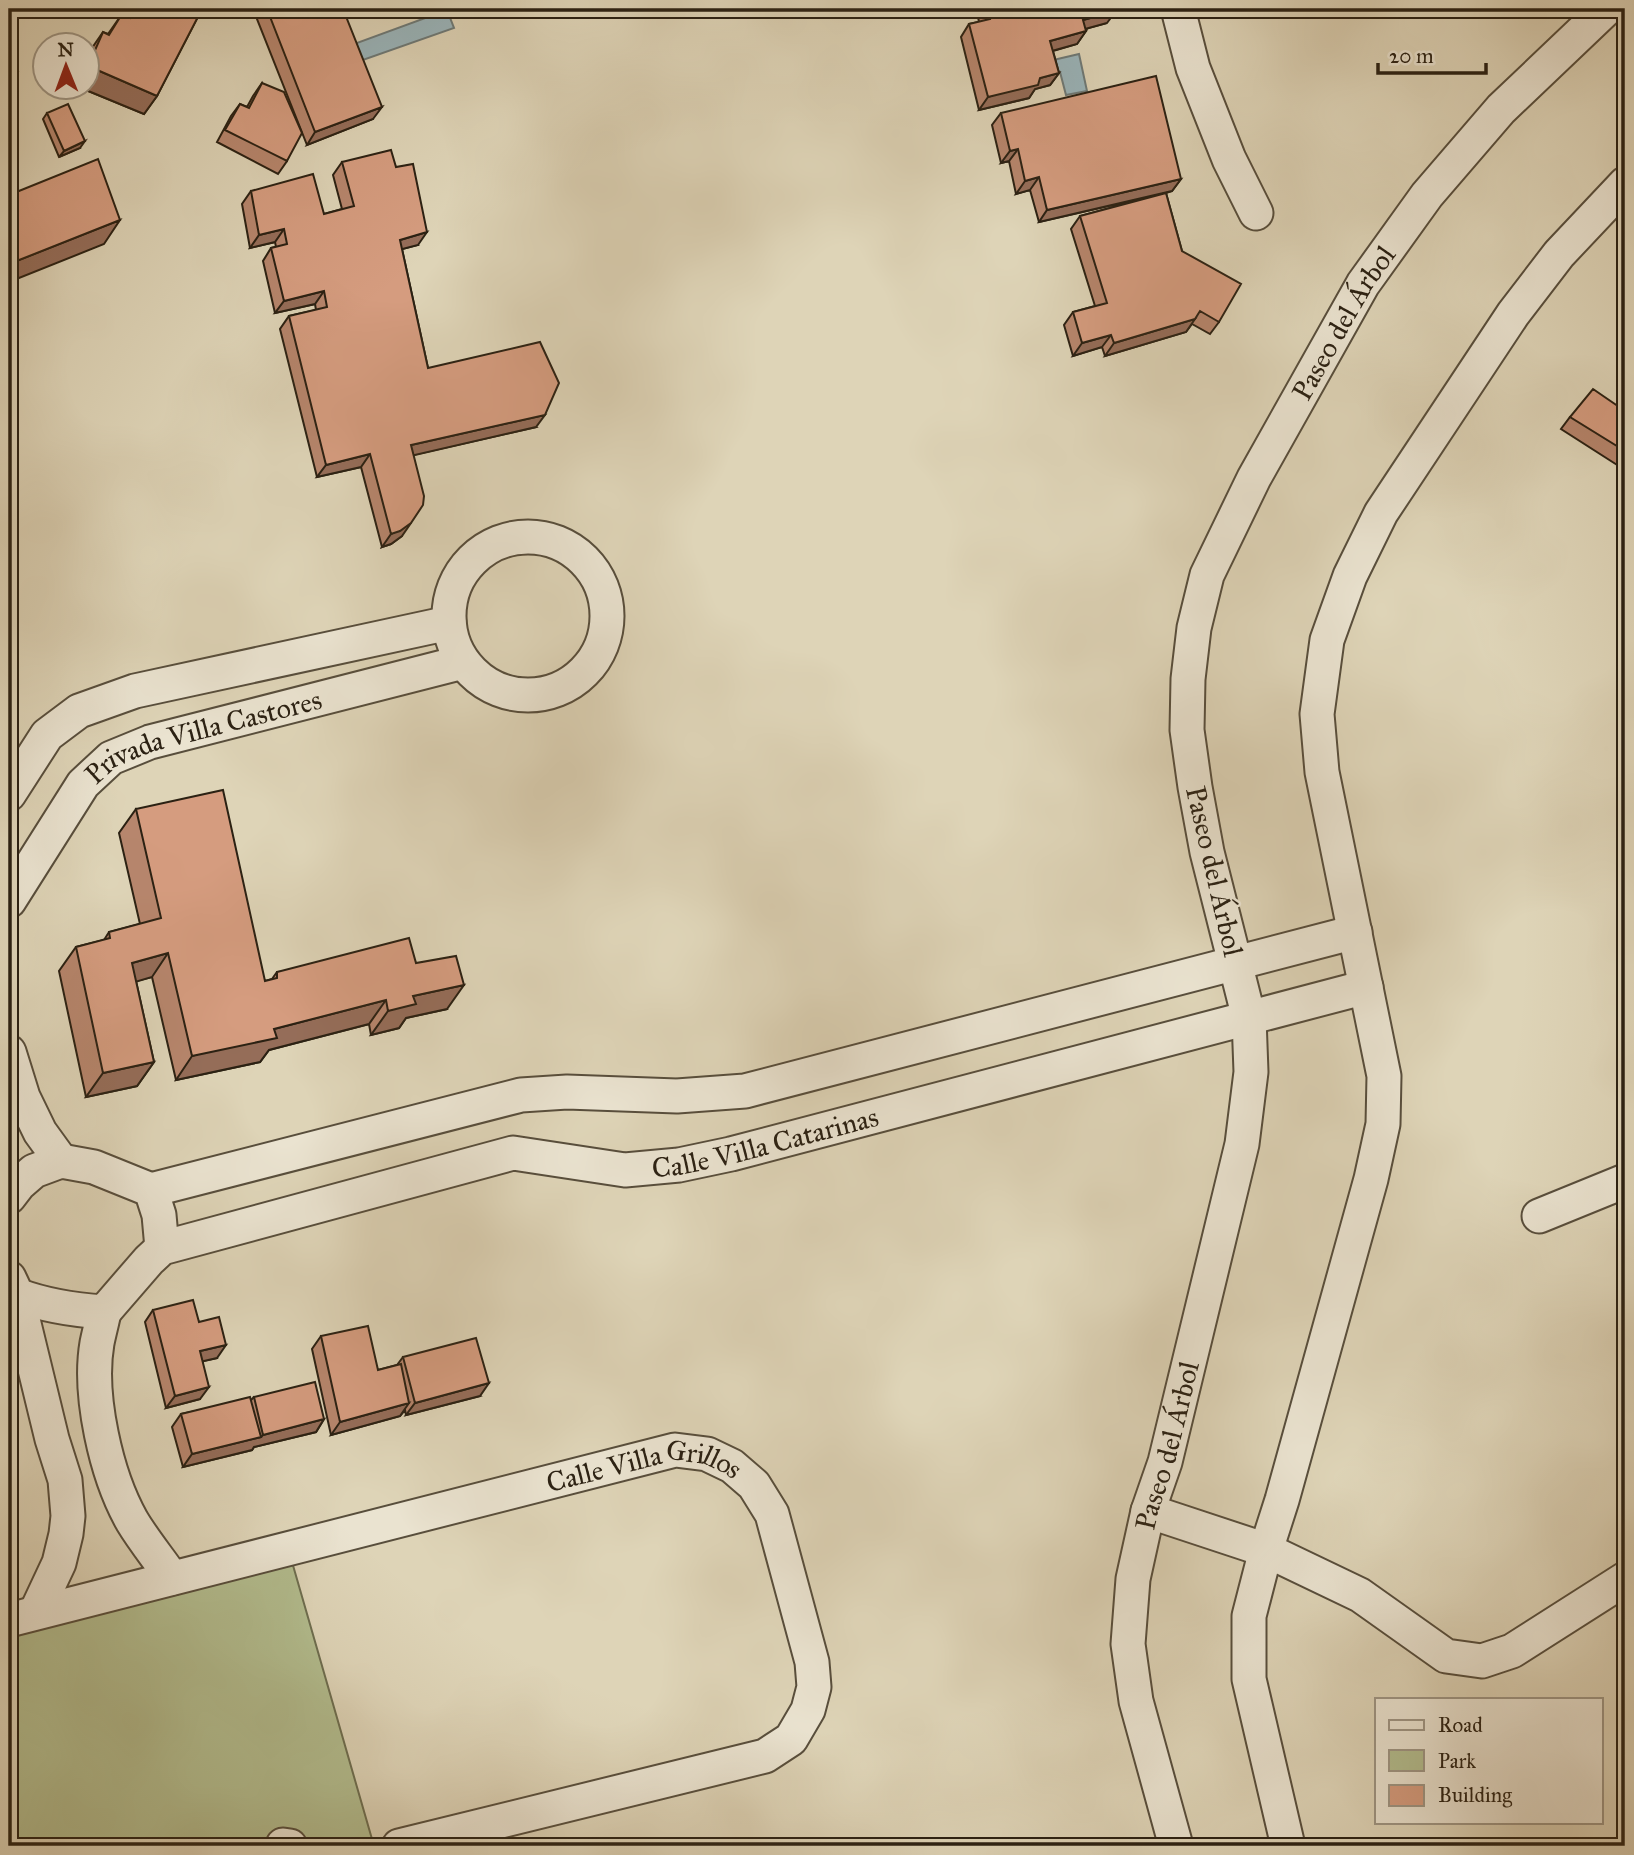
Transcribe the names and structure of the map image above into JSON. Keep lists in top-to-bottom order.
{
  "streets": {
    "street": [
      "Paseo del Árbol",
      "Privada Villa Castores",
      "Calle Villa Catarinas",
      "Calle Villa Grillos"
    ]
  },
  "crossings": [
    ["Paseo del Árbol", "Calle Villa Catarinas"]
  ],
  "legend": ["Road", "Park", "Building"],
  "scale_bar": "20 m",
  "north": "top"
}
